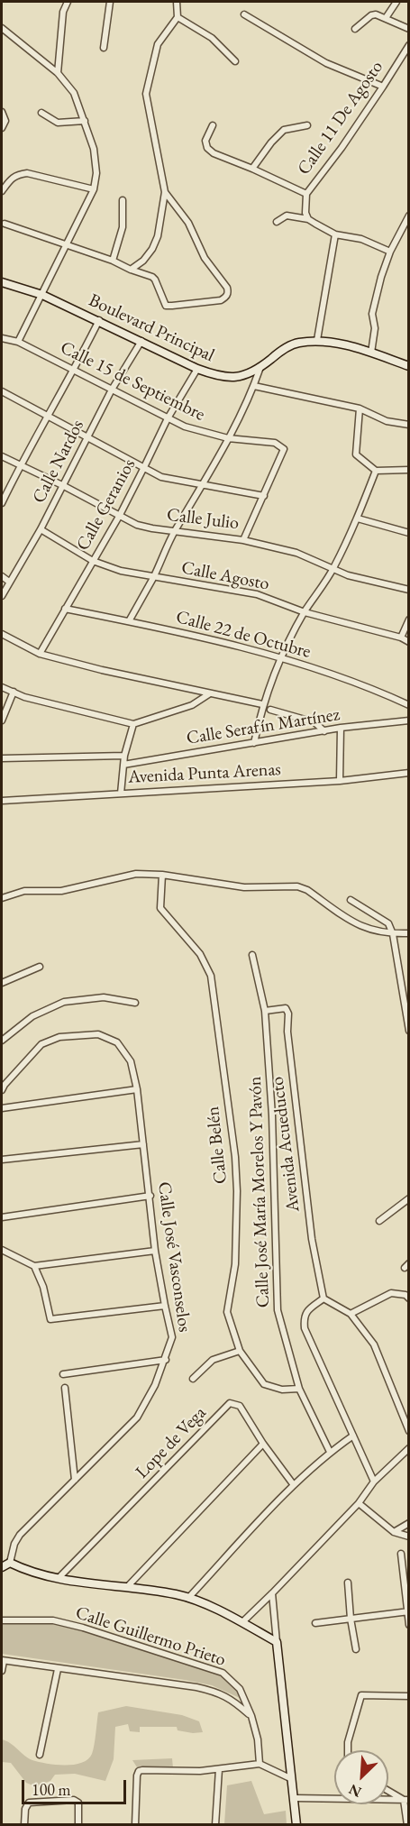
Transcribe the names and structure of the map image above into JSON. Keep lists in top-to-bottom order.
{
  "streets": {
    "street": [
      "Calle 11 De Agosto",
      "Boulevard Principal",
      "Calle 15 de Septiembre",
      "Calle Nardos",
      "Calle Geranios",
      "Calle Julio",
      "Calle Agosto",
      "Calle 22 de Octubre",
      "Calle Serafín Martínez",
      "Avenida Punta Arenas",
      "Avenida Acueducto",
      "Calle Belén",
      "Calle José María Morelos Y Pavón",
      "Calle José Vasconselos",
      "Lope de Vega",
      "Calle Guillermo Prieto"
    ]
  },
  "crossings": [
    ["Boulevard Principal", "Calle Nardos"],
    ["Boulevard Principal", "Calle Geranios"],
    ["Calle 15 de Septiembre", "Calle Nardos"],
    ["Calle 15 de Septiembre", "Calle Geranios"],
    ["Calle Nardos", "Calle Julio"],
    ["Calle Nardos", "Calle Agosto"],
    ["Calle Geranios", "Calle Julio"],
    ["Calle Geranios", "Calle Agosto"],
    ["Calle Geranios", "Calle 22 de Octubre"],
    ["Avenida Acueducto", "Calle José María Morelos Y Pavón"],
    ["Calle Belén", "Calle José María Morelos Y Pavón"]
  ],
  "scale_bar": "100 m",
  "north": "bottom left"
}
